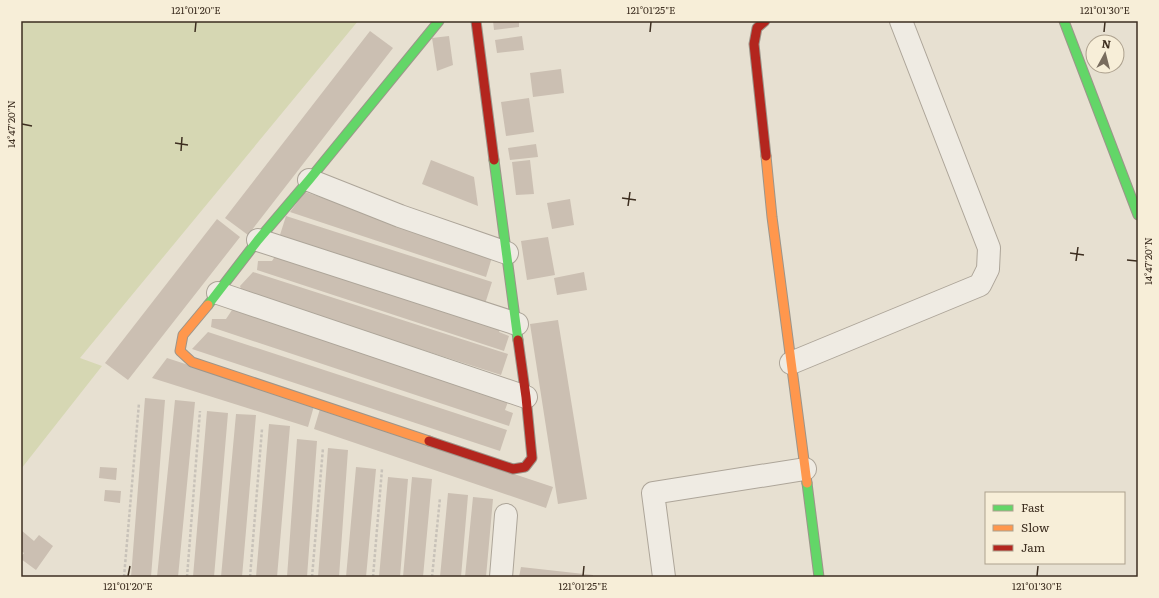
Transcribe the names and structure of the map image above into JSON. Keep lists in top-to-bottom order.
{
  "legend": ["Fast", "Slow", "Jam"],
  "north": "top",
  "coordinates": [
    "121°01'20\"E",
    "121°01'25\"E",
    "121°01'30\"E",
    "14°47'20\"N"
  ]
}
